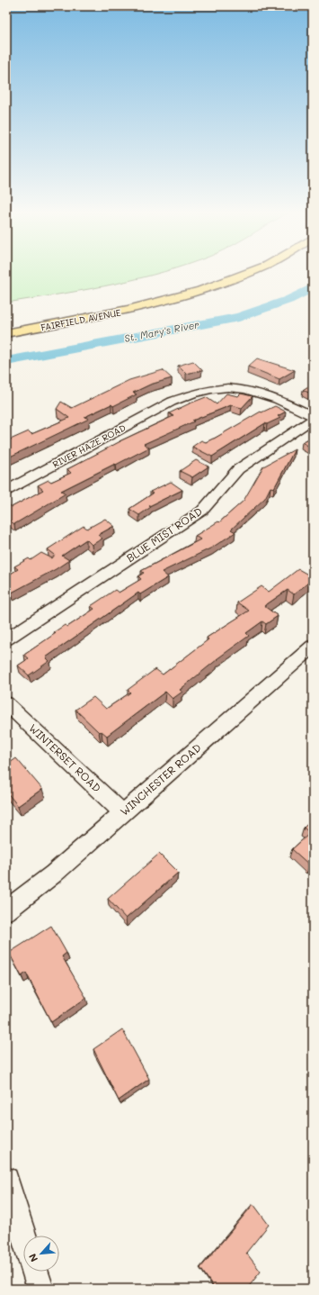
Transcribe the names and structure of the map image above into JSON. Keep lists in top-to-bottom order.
{
  "streets": {
    "main road": ["FAIRFIELD AVENUE"],
    "street": [
      "RIVER HAZE ROAD",
      "BLUE MIST ROAD",
      "WINTERSET ROAD",
      "WINCHESTER ROAD"
    ]
  },
  "crossings": [
    ["RIVER HAZE ROAD", "BLUE MIST ROAD"],
    ["WINTERSET ROAD", "WINCHESTER ROAD"]
  ],
  "water": ["St. Mary's River"],
  "north": "bottom left"
}
